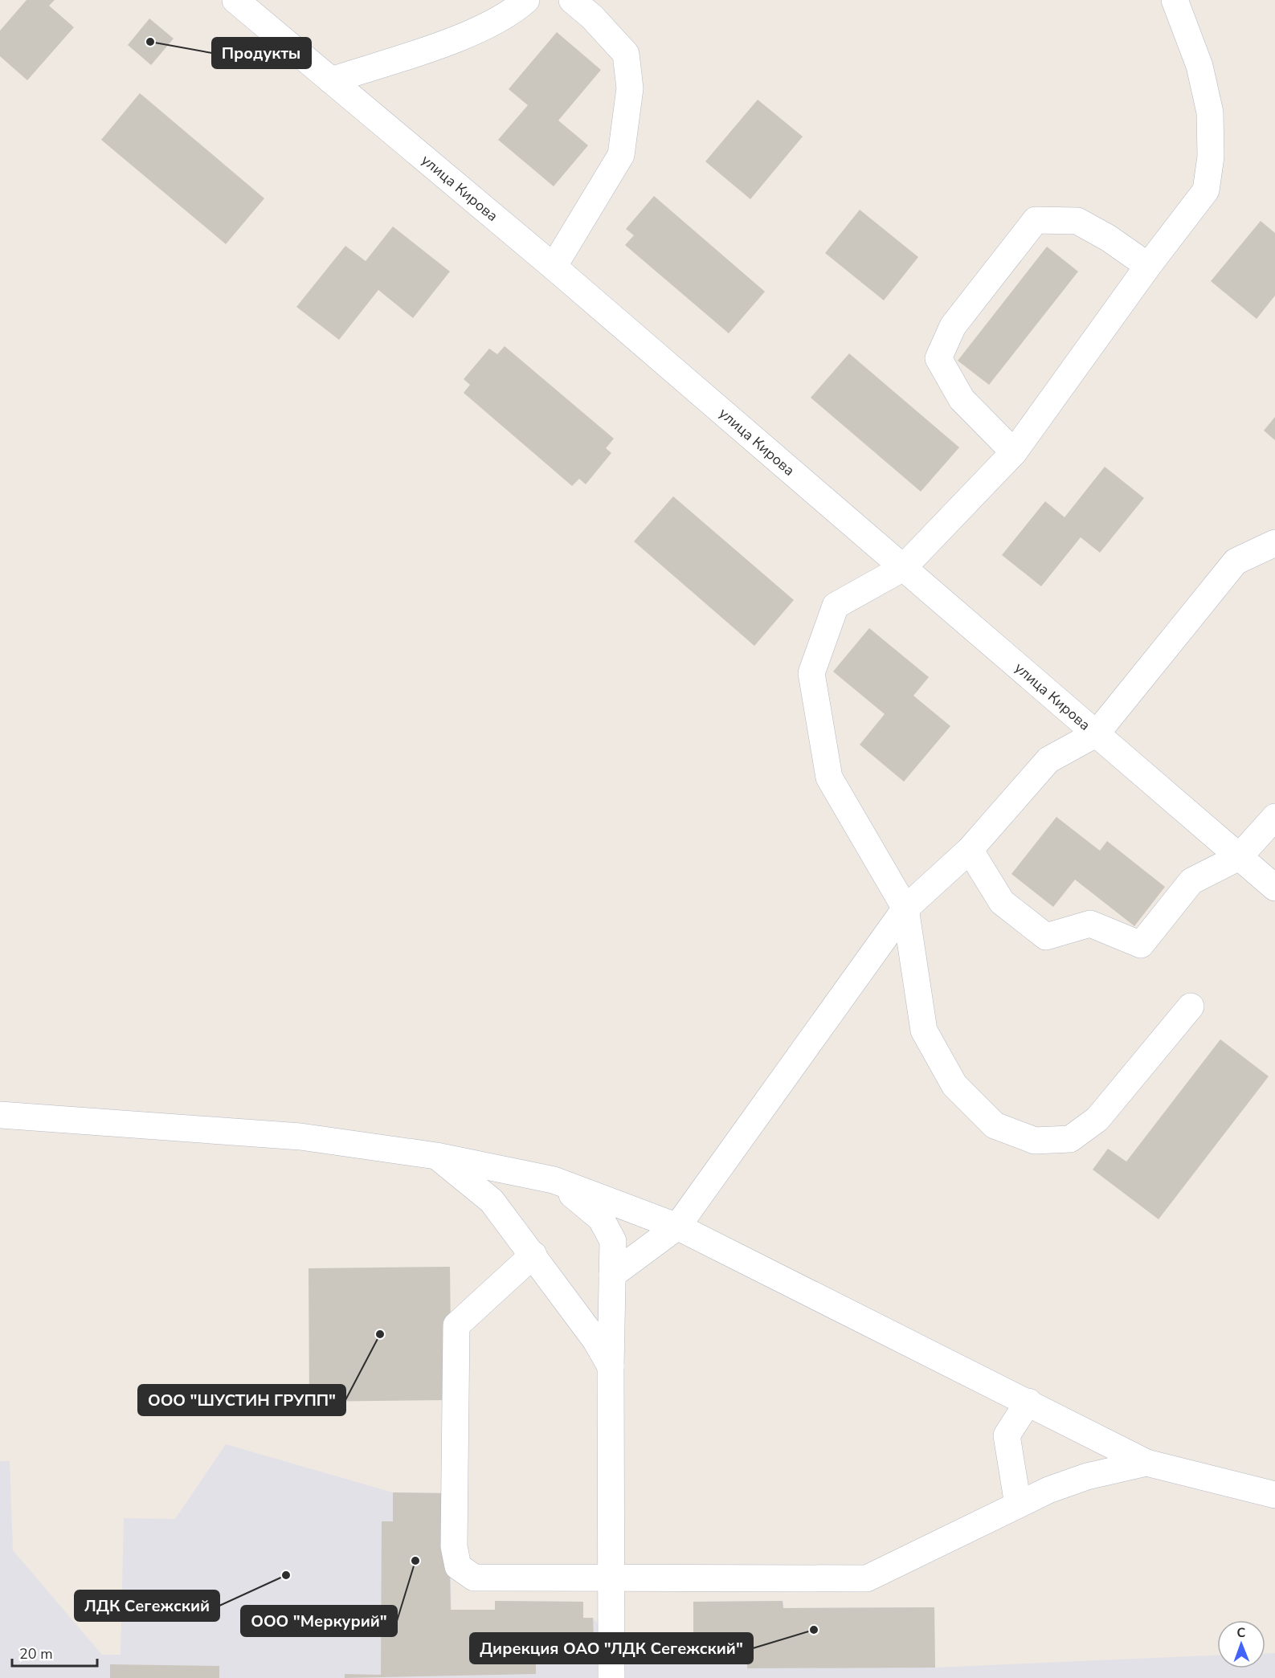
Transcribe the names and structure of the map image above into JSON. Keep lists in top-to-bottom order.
{
  "streets": {
    "street": ["улица Кирова"]
  },
  "places": [
    "Продукты",
    "ООО \"ШУСТИН ГРУПП\"",
    "ООО \"Меркурий\"",
    "ЛДК Сегежский",
    "Дирекция ОАО \"ЛДК Сегежский\""
  ],
  "scale_bar": "20 m",
  "north": "top"
}
